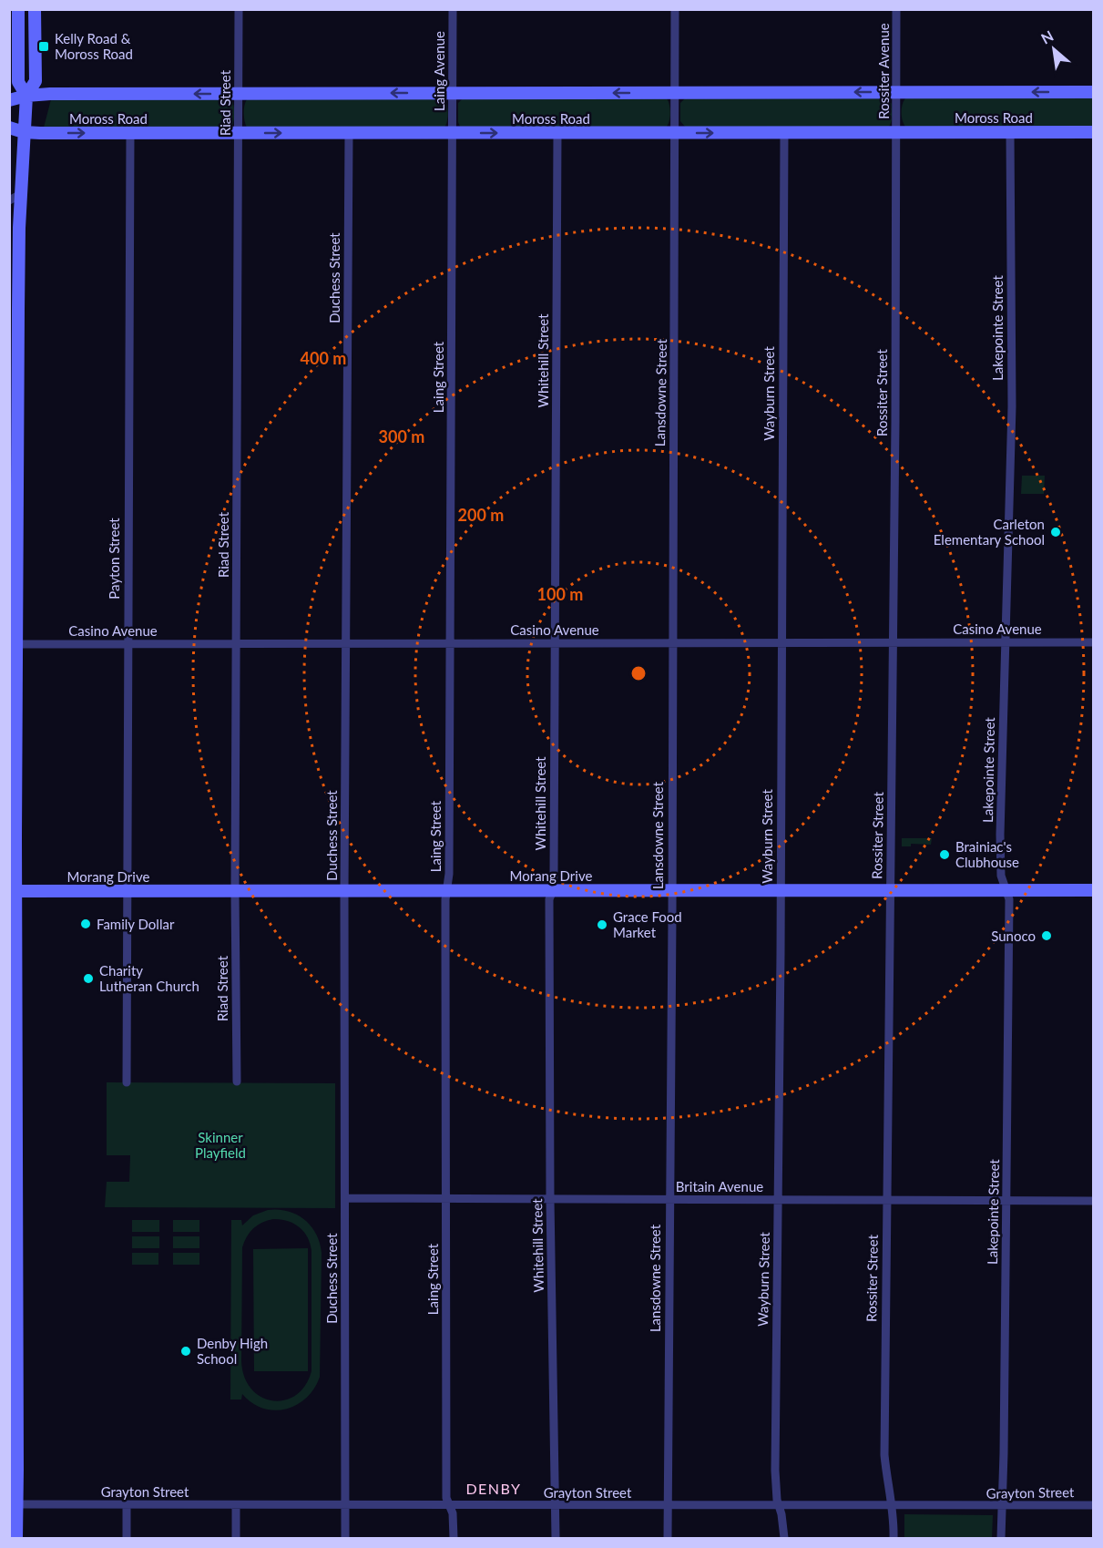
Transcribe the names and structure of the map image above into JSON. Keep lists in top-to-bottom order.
{
  "streets": {
    "street": [
      "Laing Avenue",
      "Rossiter Avenue",
      "Riad Street",
      "Moross Road",
      "Duchess Street",
      "Lakepointe Street",
      "Whitehill Street",
      "Laing Street",
      "Lansdowne Street",
      "Rossiter Street",
      "Wayburn Street",
      "Payton Street",
      "Casino Avenue",
      "Morang Drive",
      "Britain Avenue",
      "Grayton Street"
    ]
  },
  "crossings": [
    ["Laing Avenue", "Moross Road"],
    ["Laing Avenue", "Laing Street"],
    ["Rossiter Avenue", "Moross Road"],
    ["Rossiter Avenue", "Rossiter Street"],
    ["Riad Street", "Moross Road"],
    ["Riad Street", "Casino Avenue"],
    ["Riad Street", "Morang Drive"],
    ["Moross Road", "Duchess Street"],
    ["Moross Road", "Lakepointe Street"],
    ["Moross Road", "Whitehill Street"],
    ["Moross Road", "Laing Street"],
    ["Moross Road", "Lansdowne Street"],
    ["Moross Road", "Rossiter Street"],
    ["Moross Road", "Wayburn Street"],
    ["Moross Road", "Payton Street"],
    ["Duchess Street", "Casino Avenue"],
    ["Duchess Street", "Morang Drive"],
    ["Duchess Street", "Britain Avenue"],
    ["Duchess Street", "Grayton Street"],
    ["Lakepointe Street", "Casino Avenue"],
    ["Lakepointe Street", "Morang Drive"],
    ["Lakepointe Street", "Britain Avenue"],
    ["Lakepointe Street", "Grayton Street"],
    ["Whitehill Street", "Casino Avenue"],
    ["Whitehill Street", "Morang Drive"],
    ["Whitehill Street", "Britain Avenue"],
    ["Whitehill Street", "Grayton Street"],
    ["Laing Street", "Casino Avenue"],
    ["Laing Street", "Morang Drive"],
    ["Laing Street", "Britain Avenue"],
    ["Laing Street", "Grayton Street"],
    ["Lansdowne Street", "Casino Avenue"],
    ["Lansdowne Street", "Morang Drive"],
    ["Lansdowne Street", "Britain Avenue"],
    ["Lansdowne Street", "Grayton Street"],
    ["Rossiter Street", "Casino Avenue"],
    ["Rossiter Street", "Morang Drive"],
    ["Rossiter Street", "Britain Avenue"],
    ["Rossiter Street", "Grayton Street"],
    ["Wayburn Street", "Casino Avenue"],
    ["Wayburn Street", "Morang Drive"],
    ["Wayburn Street", "Britain Avenue"],
    ["Wayburn Street", "Grayton Street"],
    ["Payton Street", "Casino Avenue"],
    ["Payton Street", "Morang Drive"]
  ],
  "districts": ["DENBY"],
  "parks": ["Skinner Playfield"],
  "places": {
    "transit": ["Kelly Road & Moross Road"],
    "other": [
      "Carleton Elementary School",
      "Brainiac's Clubhouse",
      "Family Dollar",
      "Grace Food Market",
      "Sunoco",
      "Charity Lutheran Church",
      "Denby High School"
    ]
  },
  "north": "top left",
  "rings": [
    "400 m",
    "300 m",
    "200 m",
    "100 m"
  ]
}
